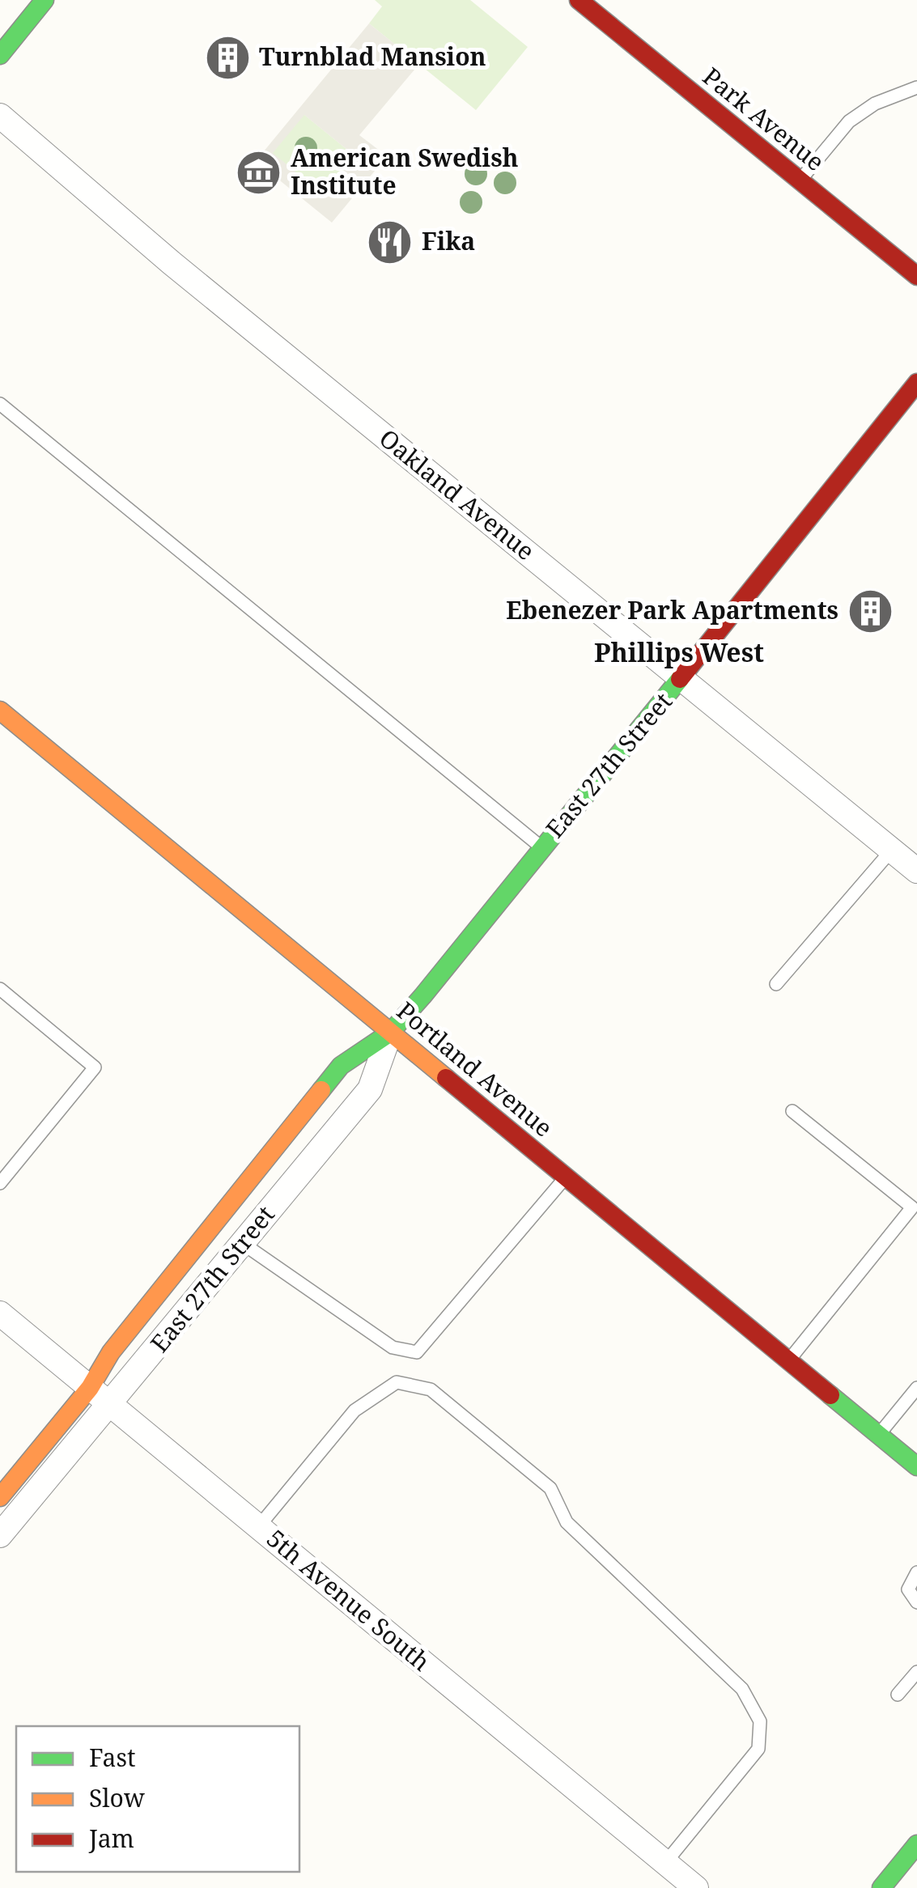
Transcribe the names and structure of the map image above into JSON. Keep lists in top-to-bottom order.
{
  "streets": {
    "street": [
      "Park Avenue",
      "Oakland Avenue",
      "East 27th Street",
      "Portland Avenue",
      "5th Avenue South"
    ]
  },
  "crossings": [
    ["Oakland Avenue", "East 27th Street"],
    ["East 27th Street", "Portland Avenue"],
    ["East 27th Street", "5th Avenue South"]
  ],
  "districts": ["Phillips West"],
  "places": {
    "building": ["Turnblad Mansion", "Ebenezer Park Apartments"],
    "museum": ["American Swedish Institute"],
    "restaurant": ["Fika"]
  },
  "legend": ["Fast", "Slow", "Jam"]
}
